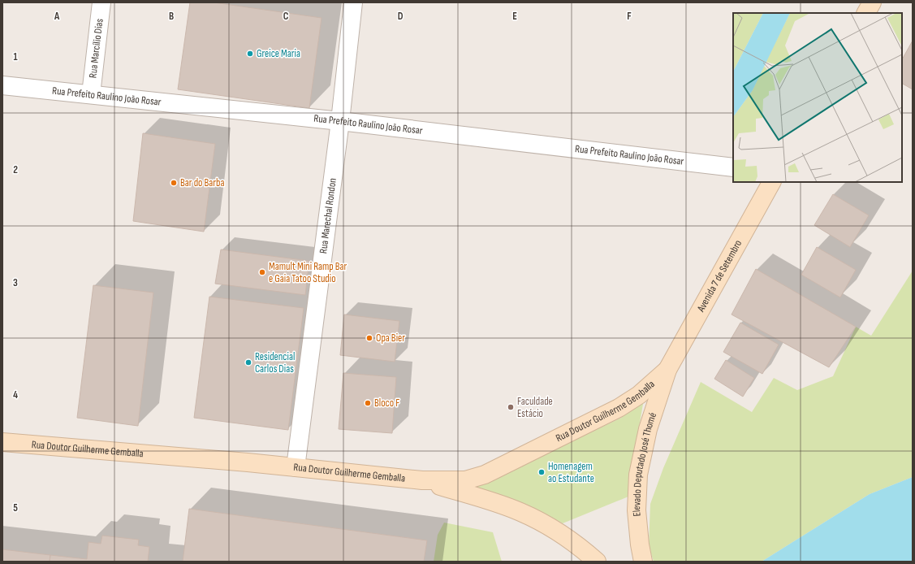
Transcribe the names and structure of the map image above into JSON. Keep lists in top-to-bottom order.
{
  "streets": {
    "street": [
      "Rua Marcílio Dias",
      "Rua Prefeito Raulino João Rosar",
      "Rua Marechal Rondon",
      "Avenida 7 de Setembro",
      "Rua Doutor Guilherme Gemballa",
      "Elevado Deputado José Thomé"
    ]
  },
  "crossings": [
    ["Rua Marcílio Dias", "Rua Prefeito Raulino João Rosar"],
    ["Rua Prefeito Raulino João Rosar", "Rua Marechal Rondon"],
    ["Rua Marechal Rondon", "Rua Doutor Guilherme Gemballa"],
    ["Avenida 7 de Setembro", "Rua Doutor Guilherme Gemballa"],
    ["Avenida 7 de Setembro", "Elevado Deputado José Thomé"],
    ["Rua Doutor Guilherme Gemballa", "Elevado Deputado José Thomé"]
  ],
  "places": [
    "Greice Maria",
    "Bar do Barba",
    "Mamult Mini Ramp Bar e Gaia Tatoo Studio",
    "Opa Bier",
    "Residencial Carlos Dias",
    "Bloco F",
    "Faculdade Estácio",
    "Homenagem ao Estudante"
  ],
  "grid": {
    "columns": [
      "A",
      "B",
      "C",
      "D",
      "E",
      "F"
    ],
    "rows": [
      "1",
      "2",
      "3",
      "4",
      "5"
    ]
  }
}
